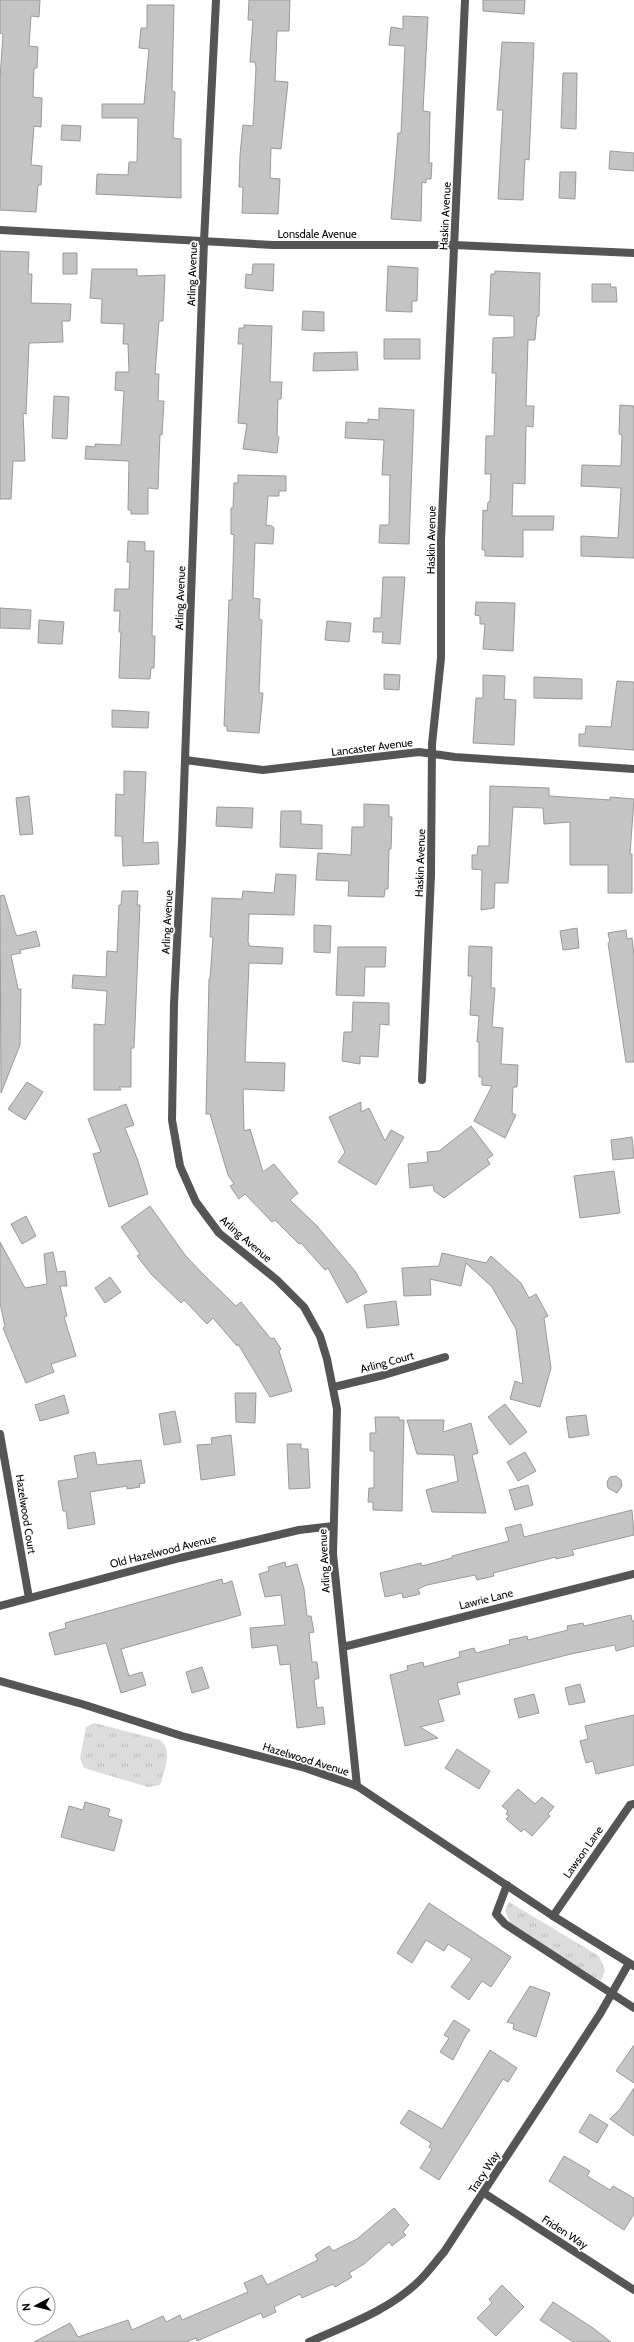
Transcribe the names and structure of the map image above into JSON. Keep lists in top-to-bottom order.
{
  "streets": {
    "street": [
      "Haskin Avenue",
      "Lonsdale Avenue",
      "Arling Avenue",
      "Lancaster Avenue",
      "Arling Court",
      "Hazelwood Court",
      "Old Hazelwood Avenue",
      "Lawrie Lane",
      "Hazelwood Avenue",
      "Lawson Lane",
      "Tracy Way",
      "Friden Way"
    ]
  },
  "crossings": [
    ["Haskin Avenue", "Lonsdale Avenue"],
    ["Haskin Avenue", "Lancaster Avenue"],
    ["Lonsdale Avenue", "Arling Avenue"],
    ["Arling Avenue", "Lancaster Avenue"],
    ["Arling Avenue", "Arling Court"],
    ["Arling Avenue", "Old Hazelwood Avenue"],
    ["Arling Avenue", "Lawrie Lane"],
    ["Arling Avenue", "Hazelwood Avenue"],
    ["Hazelwood Court", "Old Hazelwood Avenue"],
    ["Hazelwood Avenue", "Lawson Lane"],
    ["Hazelwood Avenue", "Tracy Way"],
    ["Tracy Way", "Friden Way"]
  ],
  "north": "left"
}
